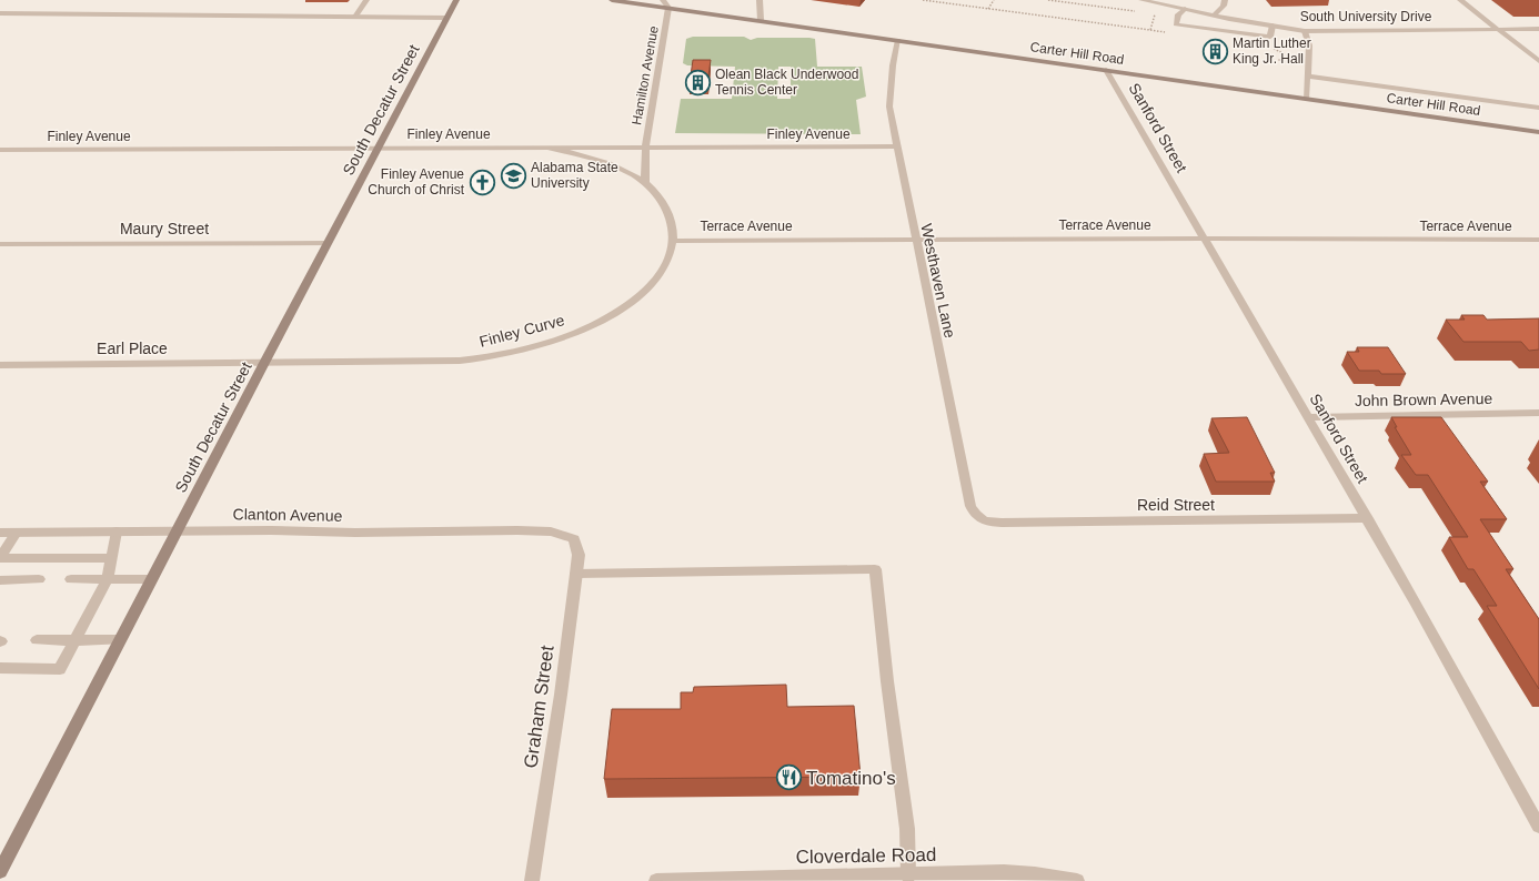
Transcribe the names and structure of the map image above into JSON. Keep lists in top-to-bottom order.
{
  "streets": {
    "main road": ["Carter Hill Road", "South Decatur Street"],
    "street": [
      "South University Drive",
      "Hamilton Avenue",
      "Sanford Street",
      "Finley Avenue",
      "Terrace Avenue",
      "Maury Street",
      "Westhaven Lane",
      "Finley Curve",
      "Earl Place",
      "John Brown Avenue",
      "Reid Street",
      "Clanton Avenue",
      "Graham Street",
      "Cloverdale Road"
    ]
  },
  "crossings": [
    ["Carter Hill Road", "Hamilton Avenue"],
    ["Carter Hill Road", "Sanford Street"],
    ["Carter Hill Road", "Westhaven Lane"],
    ["Hamilton Avenue", "Finley Avenue"],
    ["Hamilton Avenue", "Finley Curve"],
    ["South Decatur Street", "Finley Avenue"],
    ["South Decatur Street", "Maury Street"],
    ["South Decatur Street", "Finley Curve"],
    ["South Decatur Street", "Earl Place"],
    ["South Decatur Street", "Clanton Avenue"],
    ["Sanford Street", "Terrace Avenue"],
    ["Sanford Street", "John Brown Avenue"],
    ["Sanford Street", "Reid Street"],
    ["Finley Avenue", "Westhaven Lane"],
    ["Finley Avenue", "Finley Curve"],
    ["Terrace Avenue", "Westhaven Lane"],
    ["Terrace Avenue", "Finley Curve"],
    ["Westhaven Lane", "Reid Street"],
    ["Finley Curve", "Earl Place"],
    ["Clanton Avenue", "Graham Street"]
  ],
  "places": {
    "building": ["Martin Luther King Jr. Hall", "Olean Black Underwood Tennis Center"],
    "school or university": ["Alabama State University"],
    "church": ["Finley Avenue Church of Christ"],
    "restaurant": ["Tomatino's"]
  }
}
